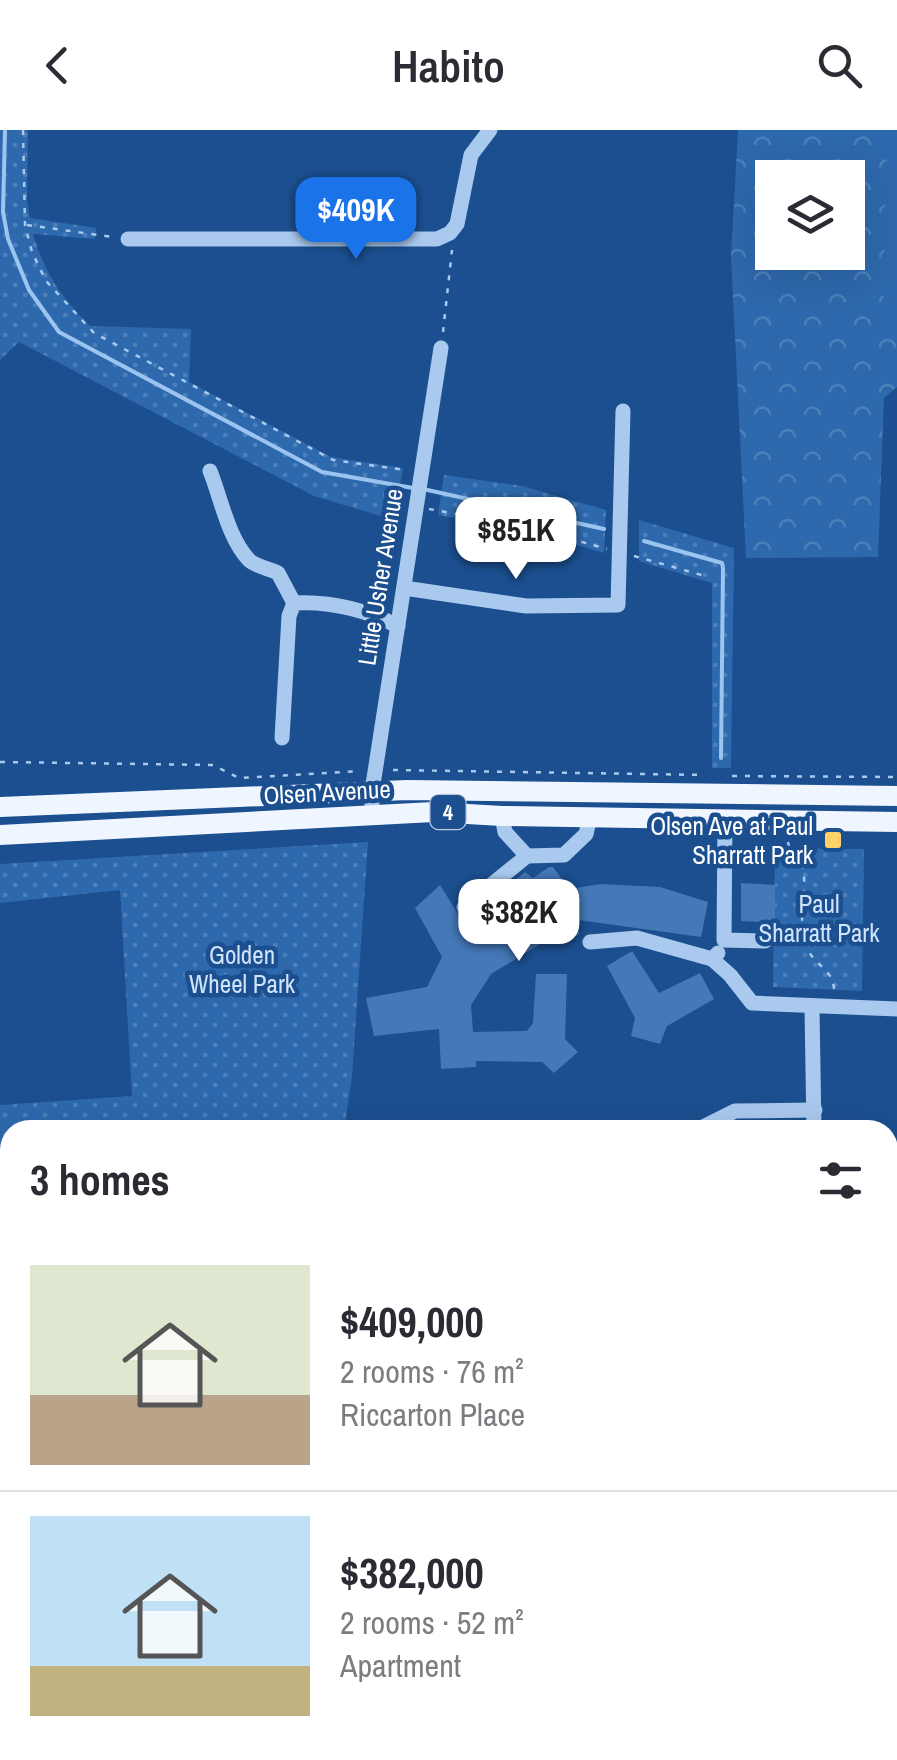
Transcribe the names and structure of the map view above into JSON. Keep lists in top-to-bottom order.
{
  "streets": {
    "main road": ["Olsen Avenue", "4"],
    "street": ["Little Usher Avenue"]
  },
  "crossings": [
    ["Little Usher Avenue", "Olsen Avenue"]
  ],
  "parks": ["Paul Sharratt Park", "Golden Wheel Park"],
  "places": {
    "transit": ["Olsen Ave at Paul Sharratt Park"]
  },
  "page": {
    "header": "Habito",
    "price": ["$409K", "$851K", "$382K"],
    "heading": "3 homes",
    "list": [
      {
        "name": "$409,000",
        "note": "2 rooms · 76 m² · Riccarton Place"
      },
      {
        "name": "$382,000",
        "note": "2 rooms · 52 m² · Apartment"
      }
    ]
  }
}
